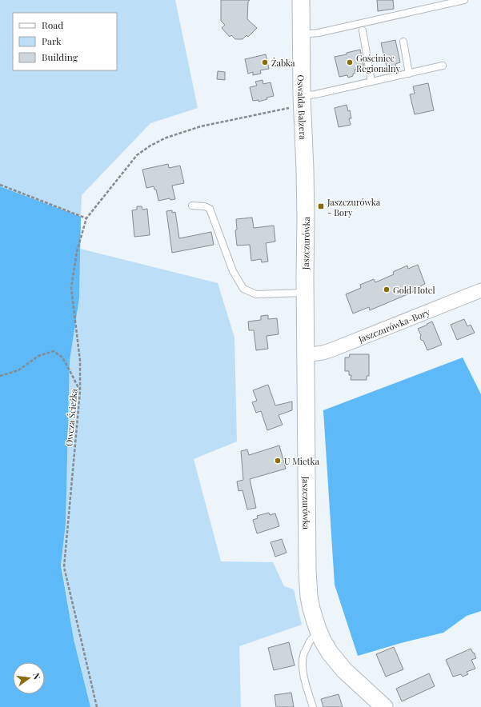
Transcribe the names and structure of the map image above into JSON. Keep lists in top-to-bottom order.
{
  "streets": {
    "street": ["Oswalda Balzera", "Jaszczurówka", "Jaszczurówka-Bory"],
    "path": ["Owcza Ścieżka"]
  },
  "crossings": [
    ["Oswalda Balzera", "Jaszczurówka"],
    ["Jaszczurówka", "Jaszczurówka-Bory"]
  ],
  "places": {
    "other": [
      "Żabka",
      "Gościniec Regionalny",
      "Gold Hotel",
      "U Mietka"
    ],
    "transit": ["Jaszczurówka - Bory"]
  },
  "legend": ["Road", "Park", "Building"],
  "north": "right"
}
